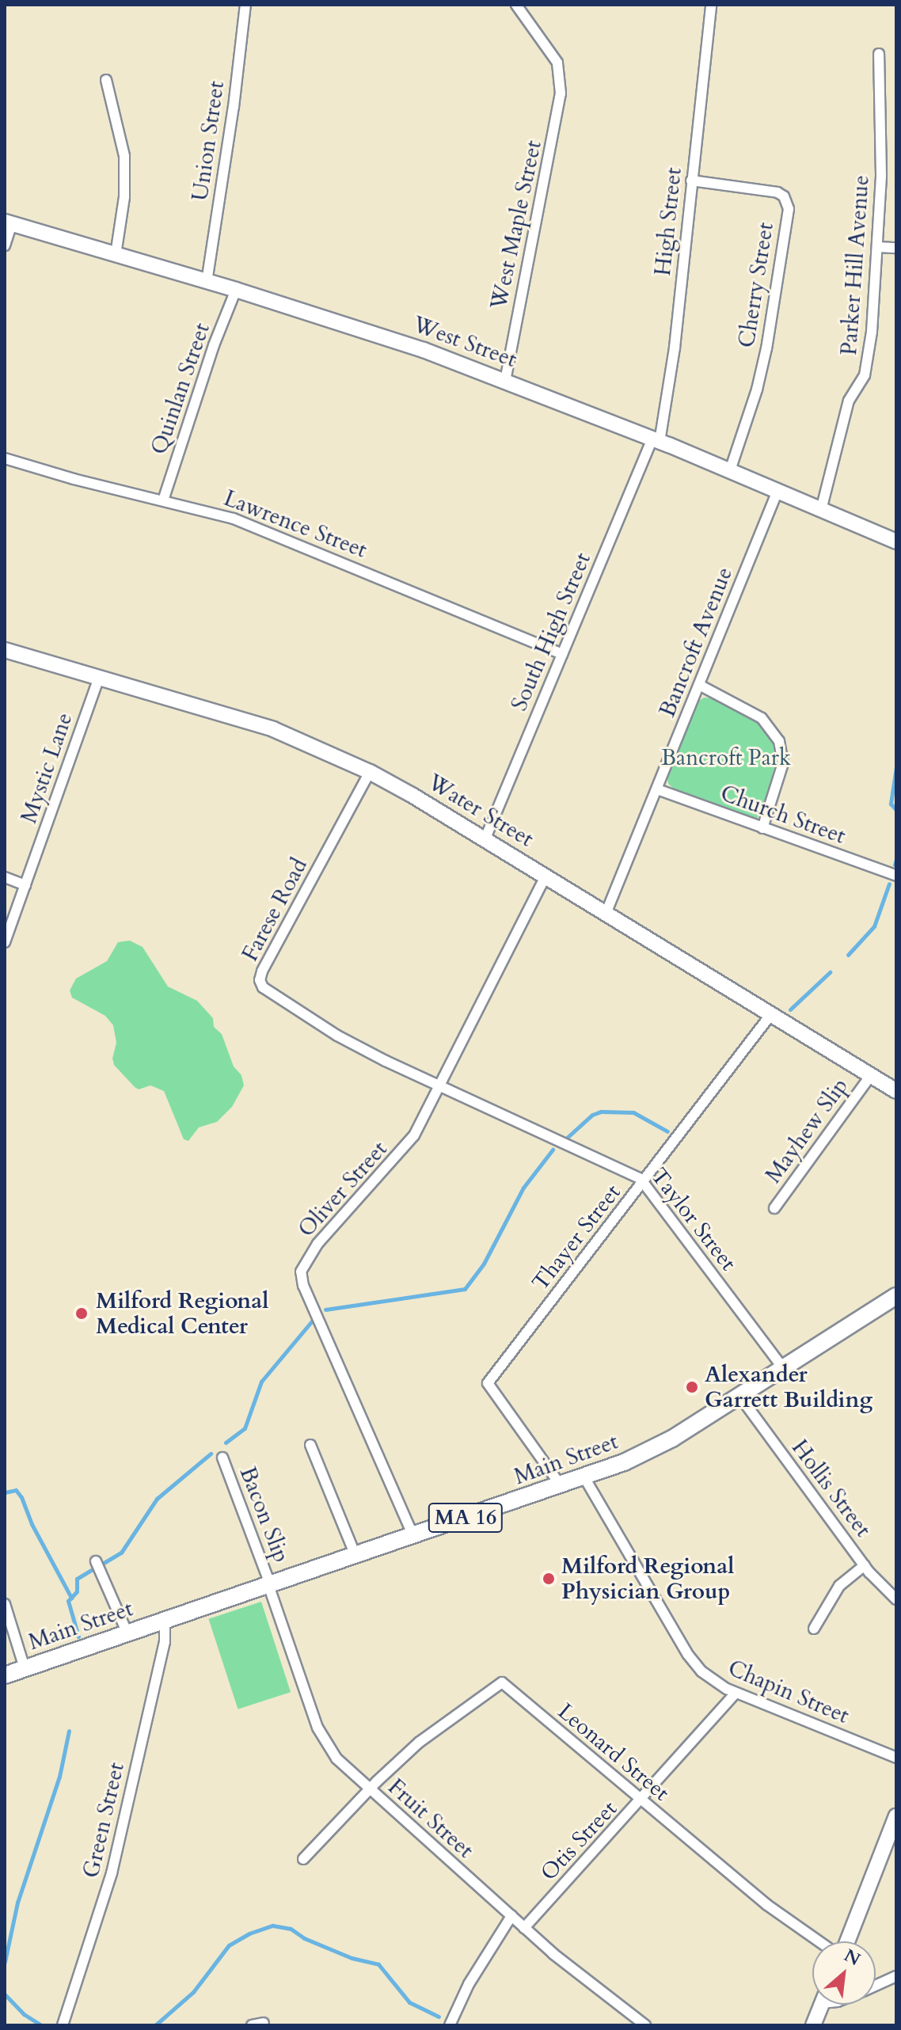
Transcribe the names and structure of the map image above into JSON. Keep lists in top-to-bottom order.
{
  "streets": {
    "main road": ["Main Street", "MA 16"],
    "street": [
      "Union Street",
      "High Street",
      "West Maple Street",
      "Parker Hill Avenue",
      "Cherry Street",
      "West Street",
      "Quinlan Street",
      "Lawrence Street",
      "South High Street",
      "Bancroft Avenue",
      "Mystic Lane",
      "Water Street",
      "Church Street",
      "Farese Road",
      "Mayhew Slip",
      "Oliver Street",
      "Taylor Street",
      "Thayer Street",
      "Hollis Street",
      "Bacon Slip",
      "Chapin Street",
      "Leonard Street",
      "Fruit Street",
      "Green Street",
      "Otis Street"
    ]
  },
  "crossings": [
    ["Union Street", "West Street"],
    ["High Street", "Cherry Street"],
    ["High Street", "West Street"],
    ["High Street", "South High Street"],
    ["West Maple Street", "West Street"],
    ["Parker Hill Avenue", "West Street"],
    ["Cherry Street", "West Street"],
    ["West Street", "Quinlan Street"],
    ["West Street", "South High Street"],
    ["West Street", "Bancroft Avenue"],
    ["Quinlan Street", "Lawrence Street"],
    ["Lawrence Street", "South High Street"],
    ["South High Street", "Water Street"],
    ["Bancroft Avenue", "Water Street"],
    ["Bancroft Avenue", "Church Street"],
    ["Mystic Lane", "Water Street"],
    ["Water Street", "Farese Road"],
    ["Water Street", "Mayhew Slip"],
    ["Water Street", "Oliver Street"],
    ["Water Street", "Thayer Street"],
    ["Farese Road", "Oliver Street"],
    ["Farese Road", "Taylor Street"],
    ["Oliver Street", "Taylor Street"],
    ["Oliver Street", "Main Street"],
    ["Taylor Street", "Thayer Street"],
    ["Taylor Street", "Main Street"],
    ["Thayer Street", "Main Street"],
    ["Main Street", "Hollis Street"],
    ["Main Street", "Bacon Slip"],
    ["Main Street", "Chapin Street"],
    ["Main Street", "Fruit Street"],
    ["Main Street", "Green Street"],
    ["Bacon Slip", "Fruit Street"],
    ["Chapin Street", "Otis Street"],
    ["Leonard Street", "Fruit Street"],
    ["Leonard Street", "Otis Street"],
    ["Fruit Street", "Otis Street"]
  ],
  "parks": ["Bancroft Park"],
  "places": ["Milford Regional Medical Center", "Alexander Garrett Building", "Milford Regional Physician Group"],
  "north": "top right"
}
